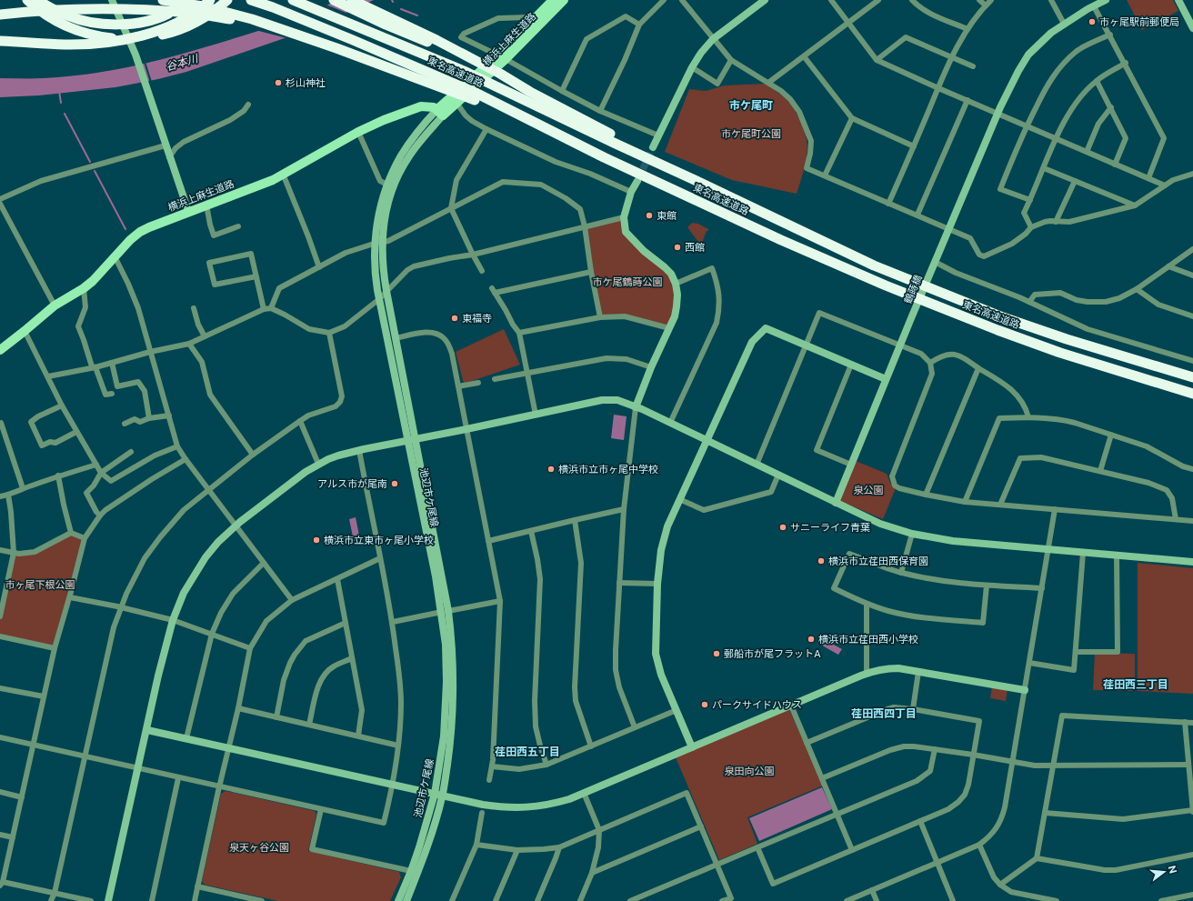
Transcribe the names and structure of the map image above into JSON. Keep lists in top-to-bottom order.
{
  "streets": {
    "highway": ["東名高速道路"],
    "main road": ["横浜上麻生道路"],
    "street": ["鶴蒔橋", "池辺市ケ尾線"]
  },
  "crossings": [
    ["横浜上麻生道路", "池辺市ケ尾線"]
  ],
  "districts": [
    "市ケ尾町",
    "荏田西三丁目",
    "荏田西四丁目",
    "荏田西五丁目"
  ],
  "water": ["谷本川"],
  "parks": [
    "市ケ尾町公園",
    "市ケ尾鶴蒔公園",
    "泉公園",
    "市ヶ尾下根公園",
    "泉田向公園",
    "泉天ヶ谷公園"
  ],
  "places": [
    "市ヶ尾駅前郵便局",
    "杉山神社",
    "東館",
    "西館",
    "東福寺",
    "横浜市立市ヶ尾中学校",
    "アルス市が尾南",
    "サニーライフ青葉",
    "横浜市立東市ヶ尾小学校",
    "横浜市立荏田西保育園",
    "横浜市立荏田西小学校",
    "郵船市が尾フラットA",
    "パークサイドハウス"
  ],
  "north": "right"
}
